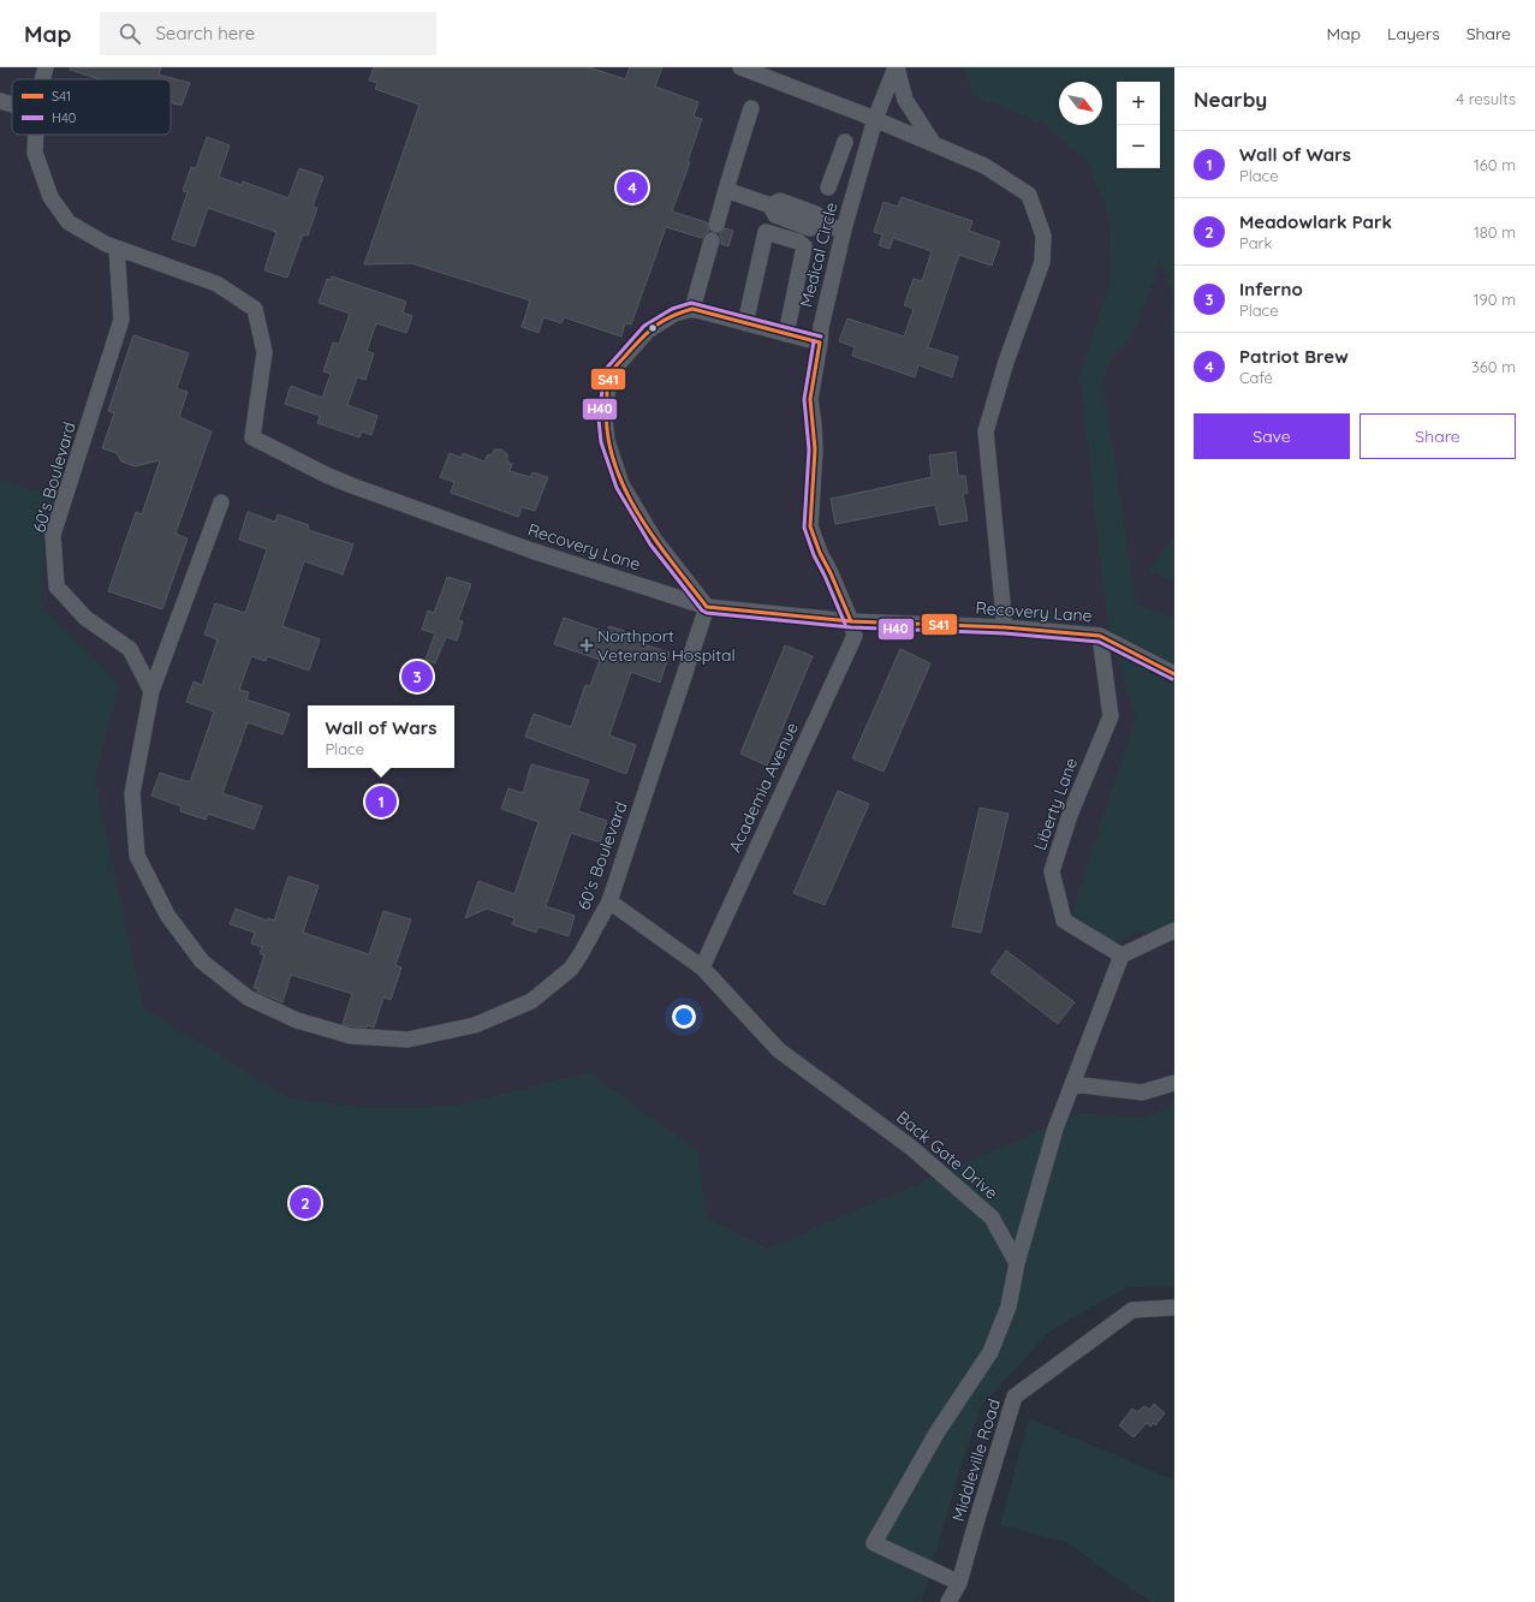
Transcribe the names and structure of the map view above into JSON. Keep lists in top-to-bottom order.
{
  "streets": {
    "street": [
      "Medical Circle",
      "60's Boulevard",
      "Recovery Lane",
      "Academia Avenue",
      "Liberty Lane",
      "Back Gate Drive",
      "Middleville Road"
    ]
  },
  "crossings": [
    ["Medical Circle", "Recovery Lane"],
    ["Medical Circle", "Academia Avenue"],
    ["60's Boulevard", "Recovery Lane"],
    ["60's Boulevard", "Back Gate Drive"],
    ["Recovery Lane", "Academia Avenue"],
    ["Recovery Lane", "Liberty Lane"],
    ["Academia Avenue", "Back Gate Drive"]
  ],
  "places": {
    "health": ["Northport Veterans Hospital"]
  },
  "lines": ["transit line H40", "transit line S41"],
  "legend": ["S41", "H40"],
  "north": "bottom right",
  "page": {
    "header": "Map",
    "search": "Search here",
    "nav": ["Map", "Layers", "Share"],
    "heading": ["Nearby", "4 results"],
    "map_buttons": ["+", "−"],
    "list": [
      {
        "mark": "1",
        "name": "Wall of Wars",
        "note": "Place",
        "value": "160 m"
      },
      {
        "mark": "2",
        "name": "Meadowlark Park",
        "note": "Park",
        "value": "180 m"
      },
      {
        "mark": "3",
        "name": "Inferno",
        "note": "Place",
        "value": "190 m"
      },
      {
        "mark": "4",
        "name": "Patriot Brew",
        "note": "Café",
        "value": "360 m"
      }
    ],
    "pins": [
      "4",
      "3",
      "1",
      "2"
    ],
    "buttons": ["Save", "Share"],
    "popup": ["Wall of Wars", "Place"]
  }
}
